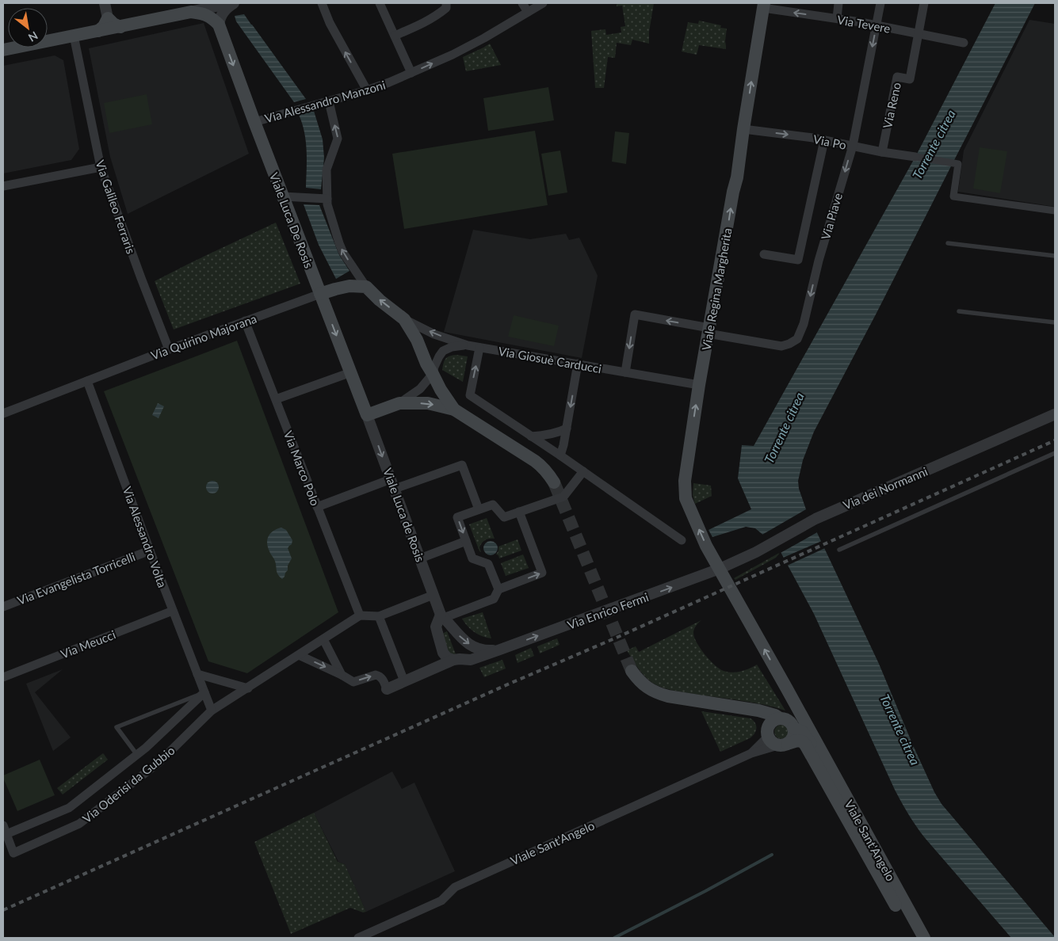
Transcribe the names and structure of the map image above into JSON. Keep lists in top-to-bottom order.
{
  "streets": {
    "main road": ["Viale Luca De Rosis", "Viale Regina Margherita", "Viale Sant'Angelo"],
    "street": [
      "Via Tevere",
      "Via Alessandro Manzoni",
      "Via Reno",
      "Via Po",
      "Via Galileo Ferraris",
      "Via Piave",
      "Via Quirino Majorana",
      "Via Giosuè Carducci",
      "Via Marco Polo",
      "Via dei Normanni",
      "Viale Luca de Rosis",
      "Via Alessandro Volta",
      "Via Evangelista Torricelli",
      "Via Enrico Fermi",
      "Via Meucci",
      "Via Oderisi da Gubbio"
    ]
  },
  "crossings": [
    ["Via Tevere", "Via Reno"],
    ["Via Tevere", "Via Piave"],
    ["Via Tevere", "Viale Regina Margherita"],
    ["Via Alessandro Manzoni", "Viale Luca De Rosis"],
    ["Via Reno", "Via Po"],
    ["Via Po", "Via Piave"],
    ["Via Po", "Viale Regina Margherita"],
    ["Via Galileo Ferraris", "Via Quirino Majorana"],
    ["Via Piave", "Viale Regina Margherita"],
    ["Via Piave", "Via Giosuè Carducci"],
    ["Viale Luca De Rosis", "Via Quirino Majorana"],
    ["Viale Luca De Rosis", "Viale Luca de Rosis"],
    ["Viale Regina Margherita", "Via Giosuè Carducci"],
    ["Viale Regina Margherita", "Via dei Normanni"],
    ["Viale Regina Margherita", "Via Enrico Fermi"],
    ["Viale Regina Margherita", "Viale Sant'Angelo"],
    ["Via Quirino Majorana", "Via Marco Polo"],
    ["Via Quirino Majorana", "Via Alessandro Volta"],
    ["Via dei Normanni", "Via Enrico Fermi"],
    ["Via dei Normanni", "Viale Sant'Angelo"],
    ["Viale Luca de Rosis", "Via Enrico Fermi"],
    ["Via Alessandro Volta", "Via Evangelista Torricelli"],
    ["Via Alessandro Volta", "Via Meucci"],
    ["Via Alessandro Volta", "Via Oderisi da Gubbio"],
    ["Via Enrico Fermi", "Viale Sant'Angelo"]
  ],
  "one_way": [
    "Via Tevere",
    "Via Po",
    "Viale Luca De Rosis",
    "Viale Regina Margherita",
    "Via Enrico Fermi"
  ],
  "water": ["Torrente citrea"],
  "north": "bottom right"
}
